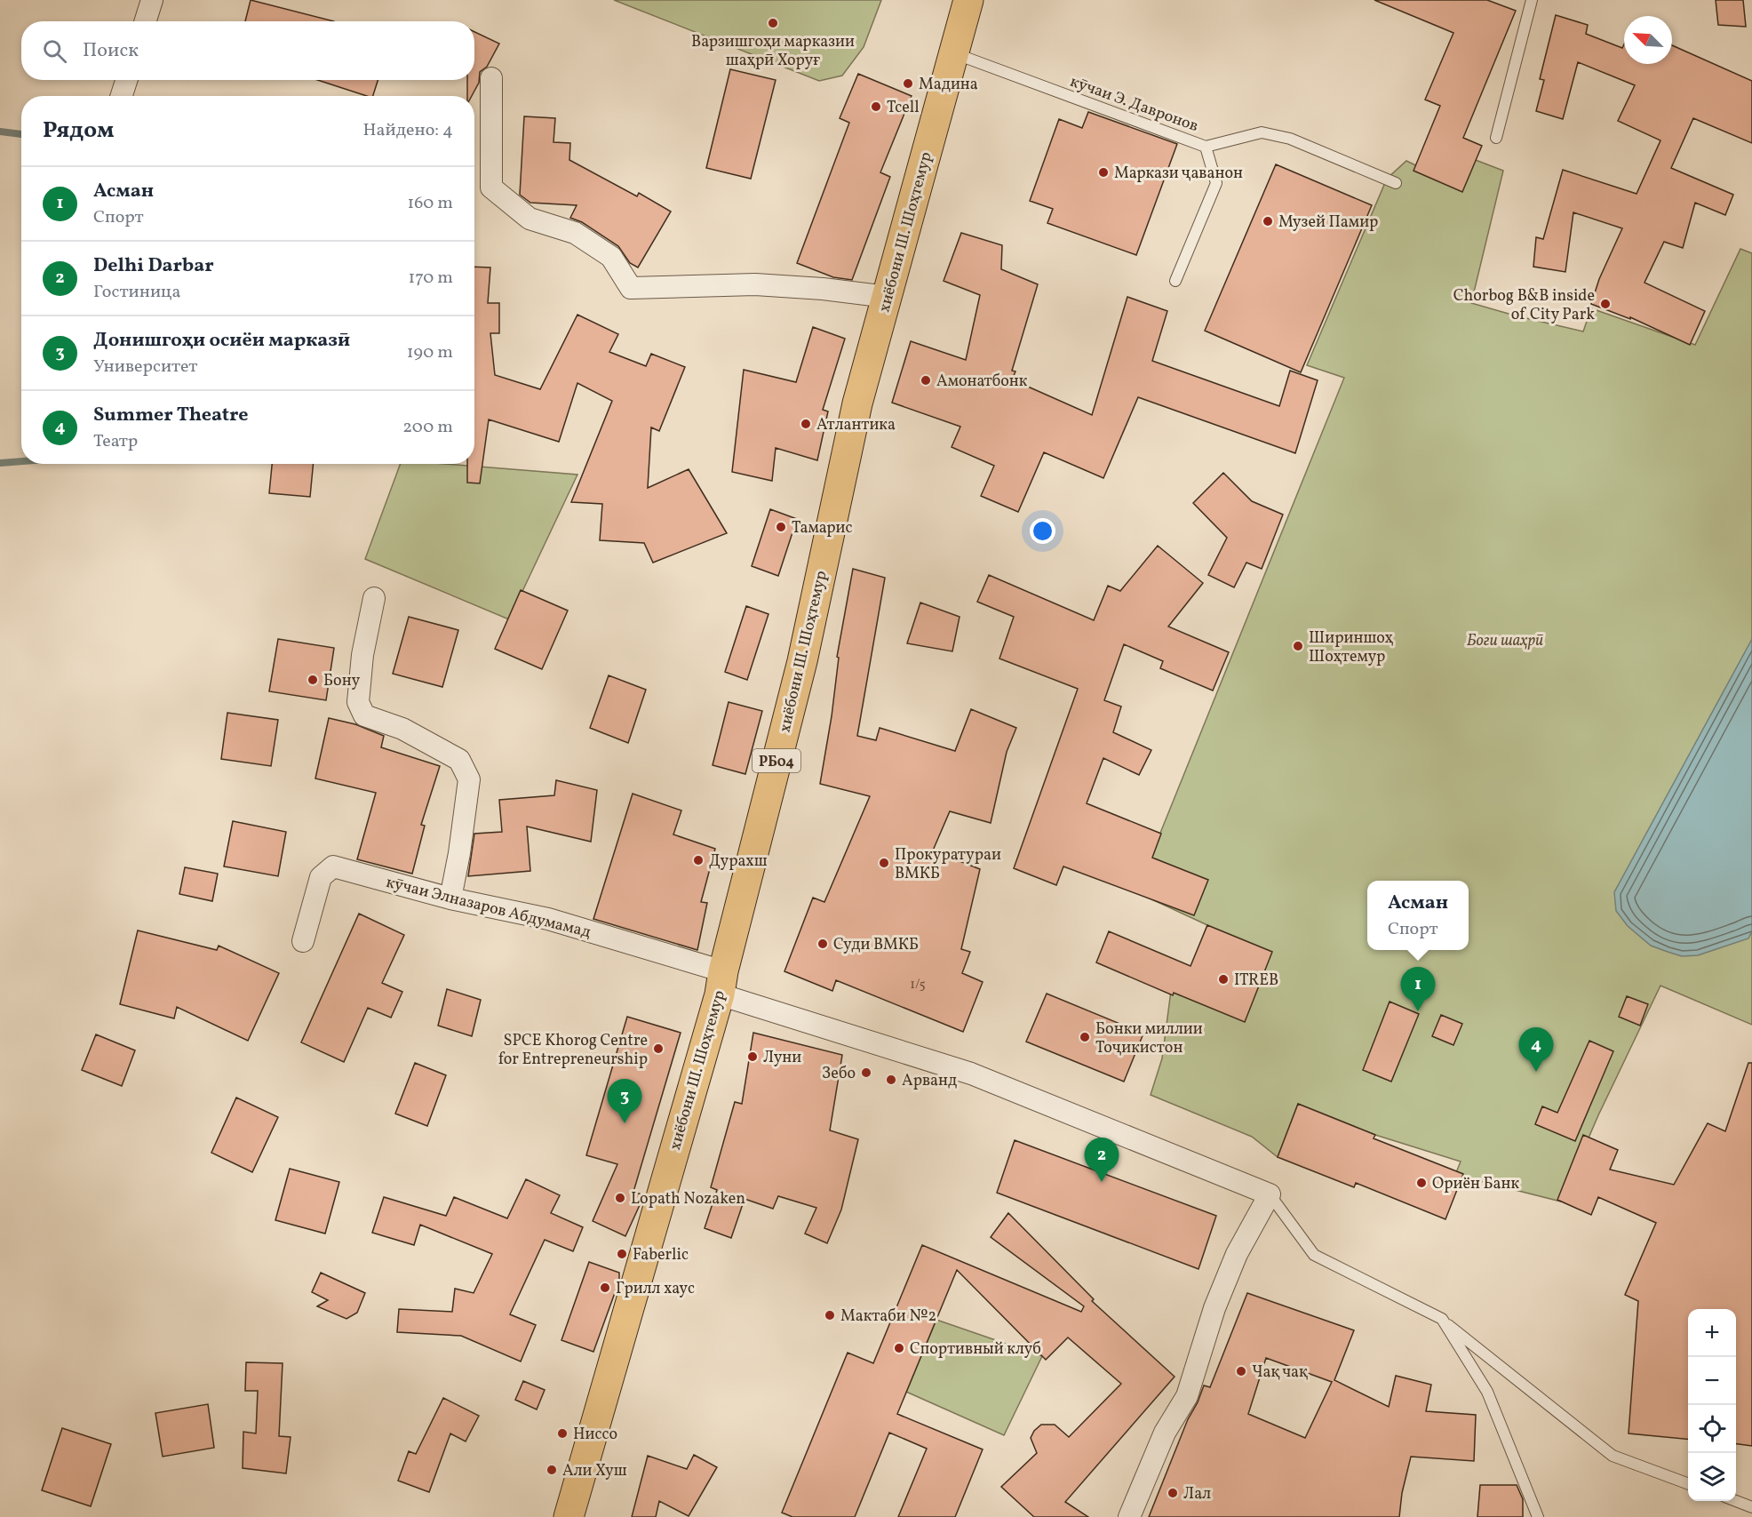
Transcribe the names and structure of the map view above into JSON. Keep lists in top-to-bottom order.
{
  "streets": {
    "main road": ["хиёбони Ш. Шоҳтемур", "РБ04"],
    "street": ["кӯчаи Элназаров Абдумамад"],
    "lane": ["кӯчаи Э. Давронов"]
  },
  "crossings": [
    ["кӯчаи Э. Давронов", "хиёбони Ш. Шоҳтемур"],
    ["хиёбони Ш. Шоҳтемур", "кӯчаи Элназаров Абдумамад"]
  ],
  "parks": ["Боғи шаҳрӣ"],
  "places": [
    "Варзишгоҳи марказии шаҳрӣ Хоруғ",
    "Мадина",
    "Tcell",
    "Маркази ҷаванон",
    "Музей Памир",
    "Chorbog B&B inside of City Park",
    "Амонатбонк",
    "Атлантика",
    "Тамарис",
    "Шириншоҳ Шоҳтемур",
    "Бону",
    "Дурахш",
    "Прокуратураи ВМКБ",
    "Суди ВМКБ",
    "ITREB",
    "Бонки миллии Тоҷикистон",
    "SPCE Khorog Centre for Entrepreneurship",
    "Луни",
    "Зебо",
    "Арванд",
    "Ориён Банк",
    "Lopath Nozaken",
    "Faberlic",
    "Грилл хаус",
    "Мактаби №2",
    "Спортивный клуб",
    "Чақ чақ",
    "Ниссо",
    "Али Хуш",
    "Лал"
  ],
  "house_numbers": ["1/5"],
  "north": "top left",
  "page": {
    "search": "Поиск",
    "heading": ["Рядом", "Найдено: 4"],
    "list": [
      {
        "mark": "1",
        "name": "Асман",
        "note": "Спорт",
        "value": "160 m"
      },
      {
        "mark": "2",
        "name": "Delhi Darbar",
        "note": "Гостиница",
        "value": "170 m"
      },
      {
        "mark": "3",
        "name": "Донишгоҳи осиёи марказӣ",
        "note": "Университет",
        "value": "190 m"
      },
      {
        "mark": "4",
        "name": "Summer Theatre",
        "note": "Театр",
        "value": "200 m"
      }
    ],
    "popup": ["Асман", "Спорт"],
    "pins": [
      "1",
      "4",
      "3",
      "2"
    ],
    "map_buttons": ["+", "−"]
  }
}
